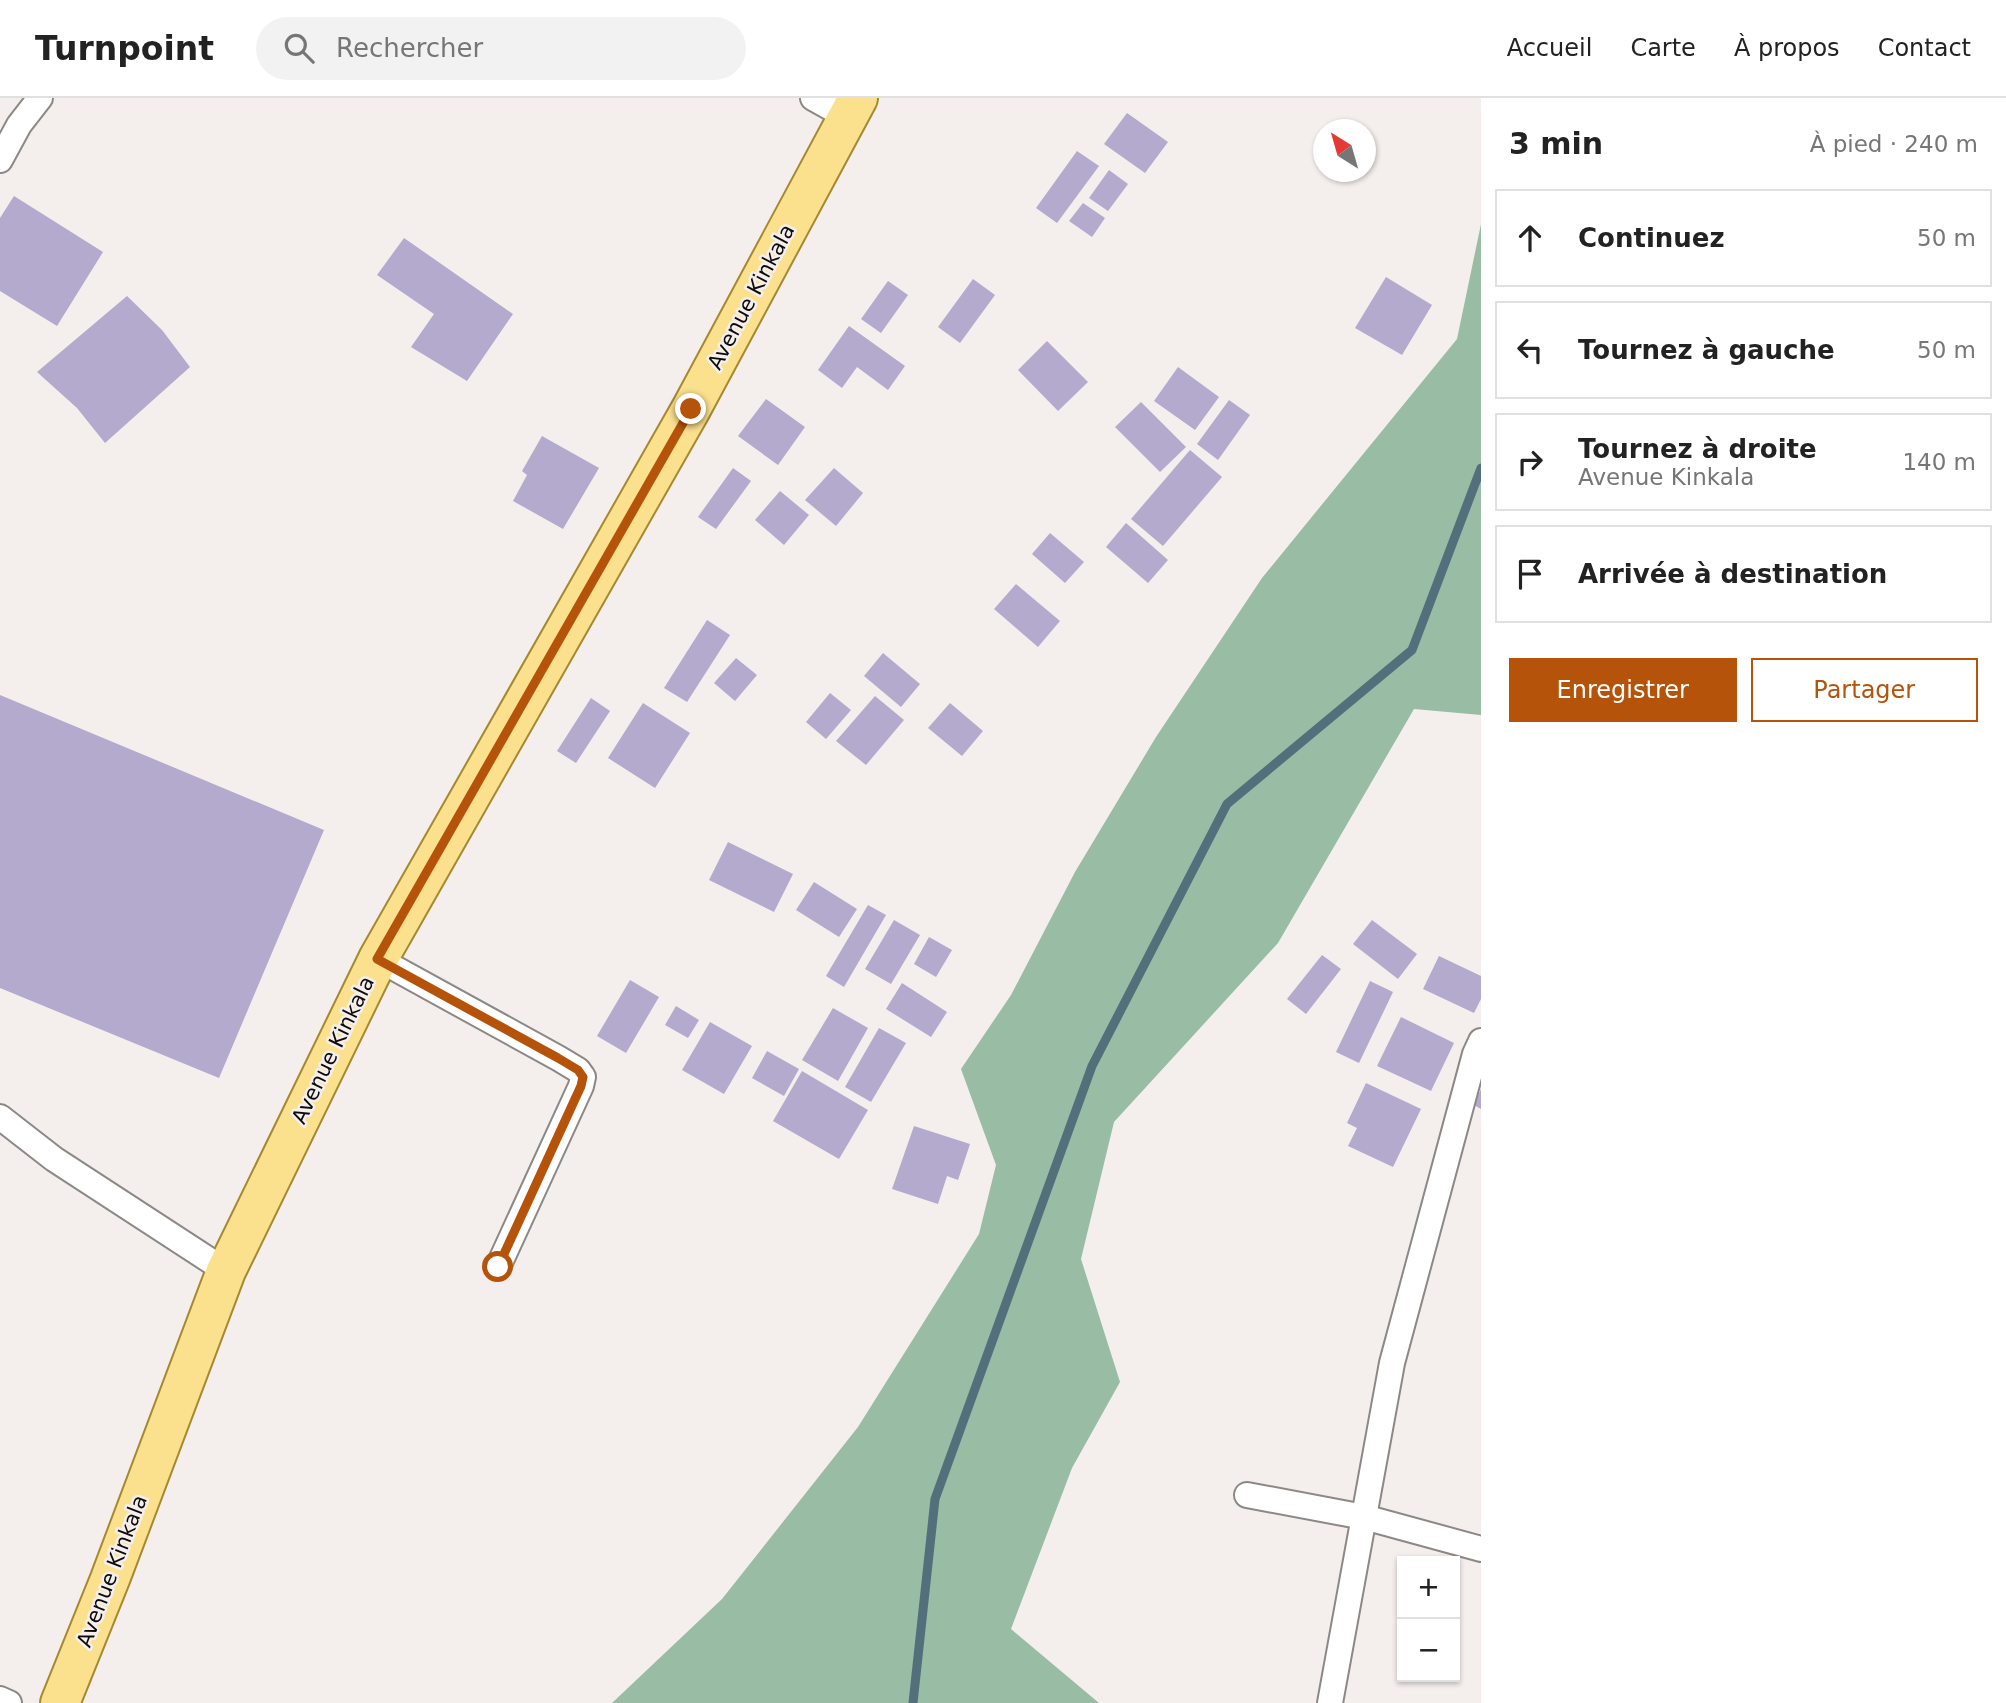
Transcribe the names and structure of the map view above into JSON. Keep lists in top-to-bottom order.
{
  "streets": {
    "main road": ["Avenue Kinkala"]
  },
  "north": "top left",
  "page": {
    "header": "Turnpoint",
    "search": "Rechercher",
    "nav": [
      "Accueil",
      "Carte",
      "À propos",
      "Contact"
    ],
    "heading": ["3 min", "À pied · 240 m"],
    "list": [
      ["Continuez", "50 m"],
      ["Tournez à gauche", "50 m"],
      ["Tournez à droite", "Avenue Kinkala", "140 m"],
      "Arrivée à destination"
    ],
    "buttons": ["Enregistrer", "Partager"],
    "map_buttons": ["+", "−"]
  }
}
